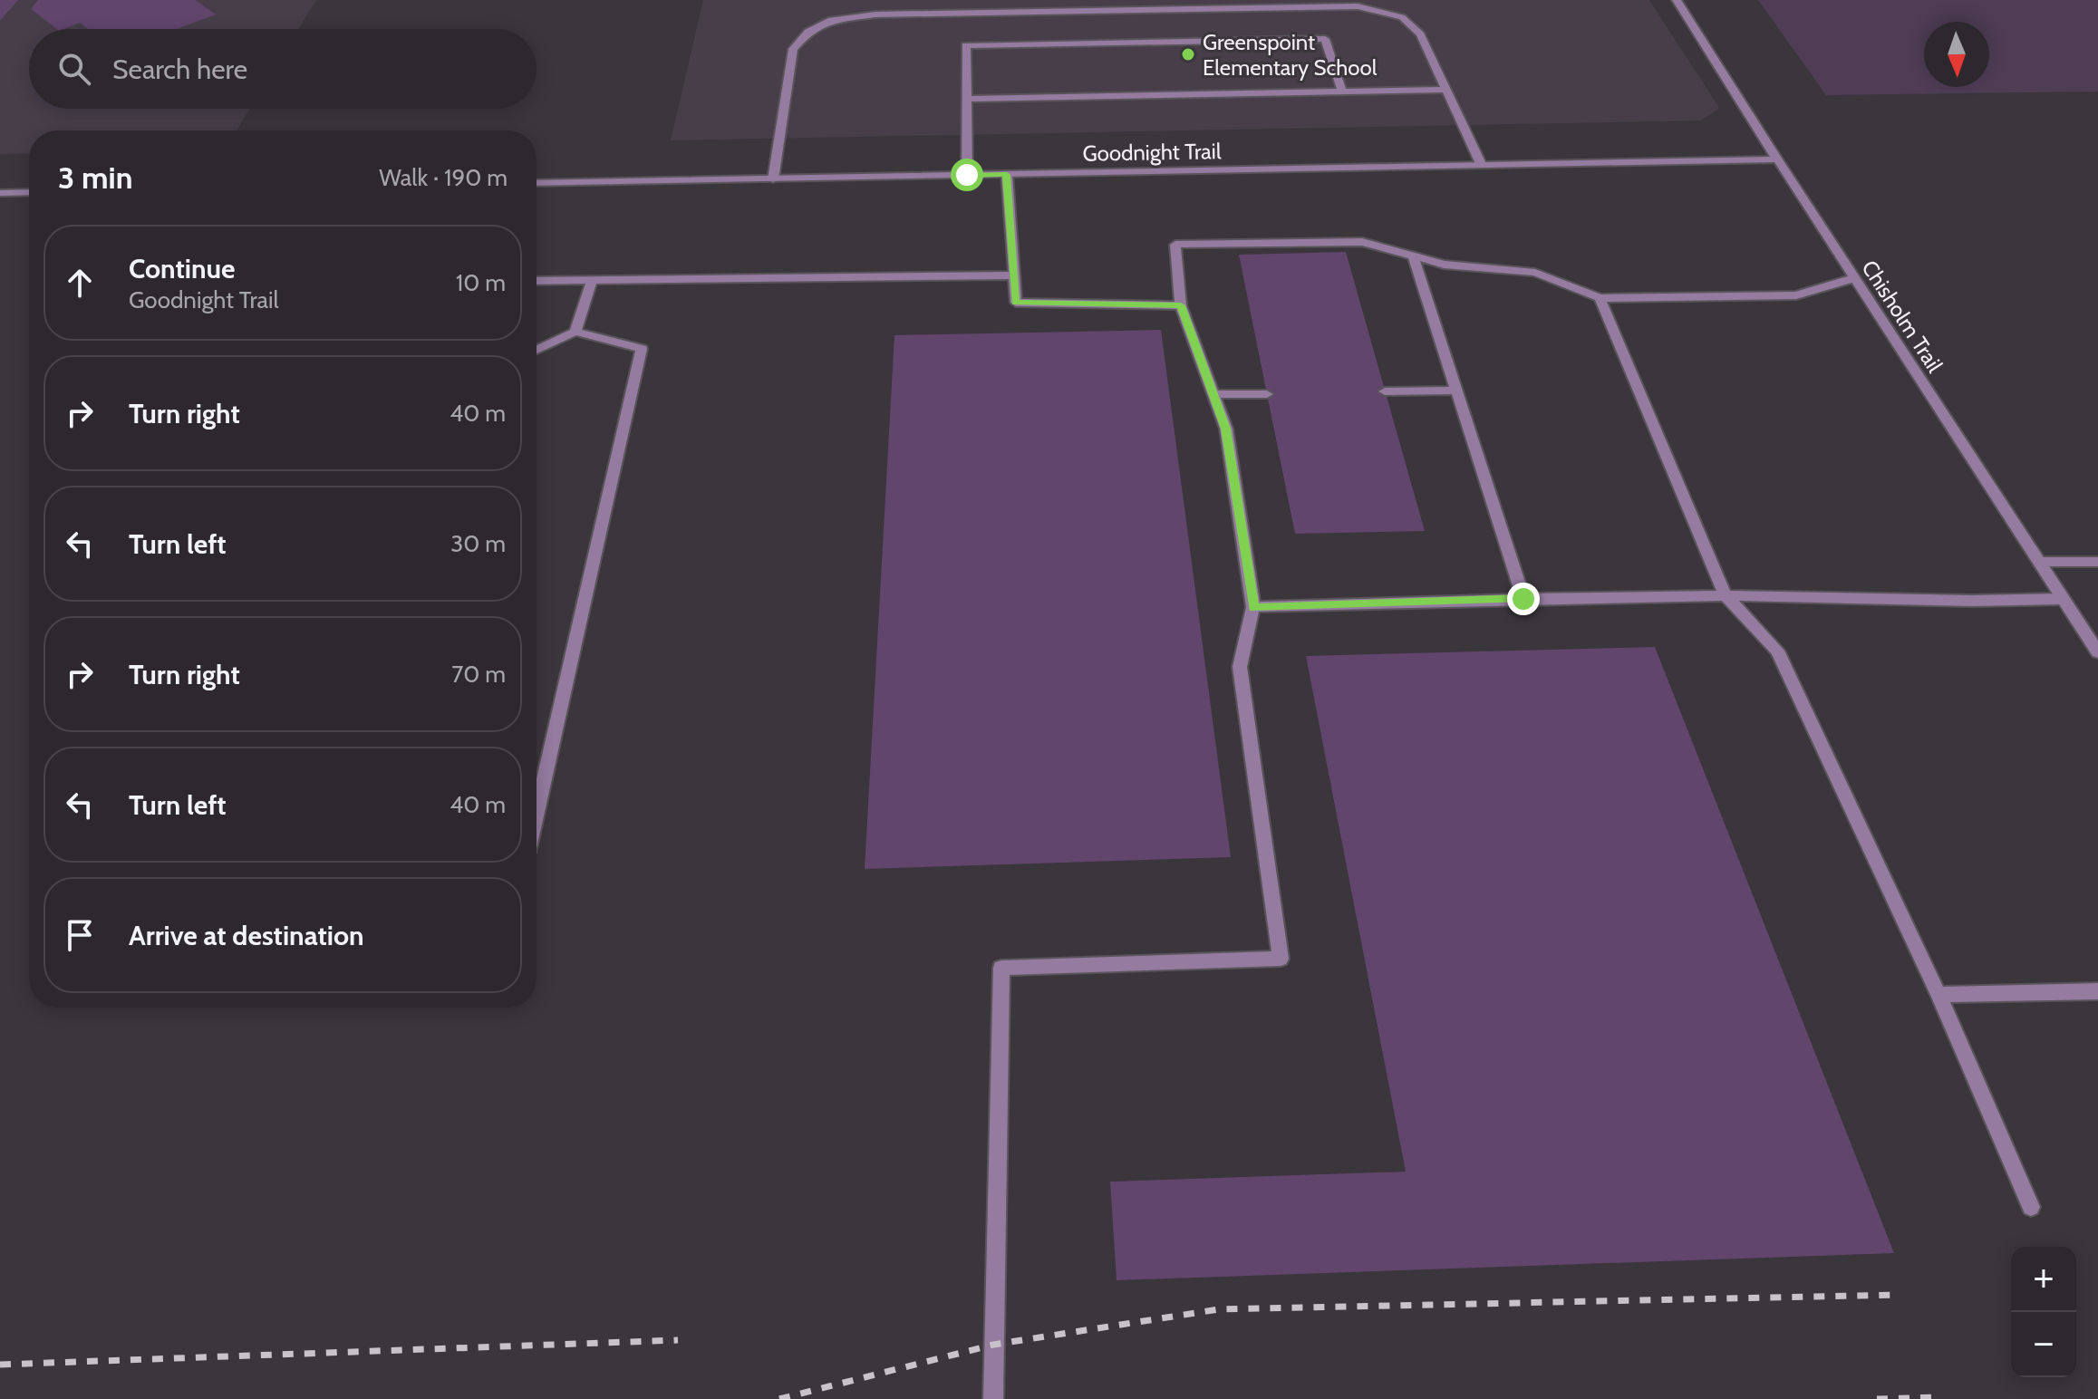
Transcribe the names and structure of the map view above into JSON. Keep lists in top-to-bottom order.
{
  "streets": {
    "street": ["Goodnight Trail", "Chisholm Trail"]
  },
  "crossings": [
    ["Goodnight Trail", "Chisholm Trail"]
  ],
  "places": ["Greenspoint Elementary School"],
  "north": "bottom",
  "page": {
    "search": "Search here",
    "heading": ["3 min", "Walk · 190 m"],
    "list": [
      ["Continue", "Goodnight Trail", "10 m"],
      ["Turn right", "40 m"],
      ["Turn left", "30 m"],
      ["Turn right", "70 m"],
      ["Turn left", "40 m"],
      "Arrive at destination"
    ],
    "map_buttons": ["+", "−"]
  }
}
